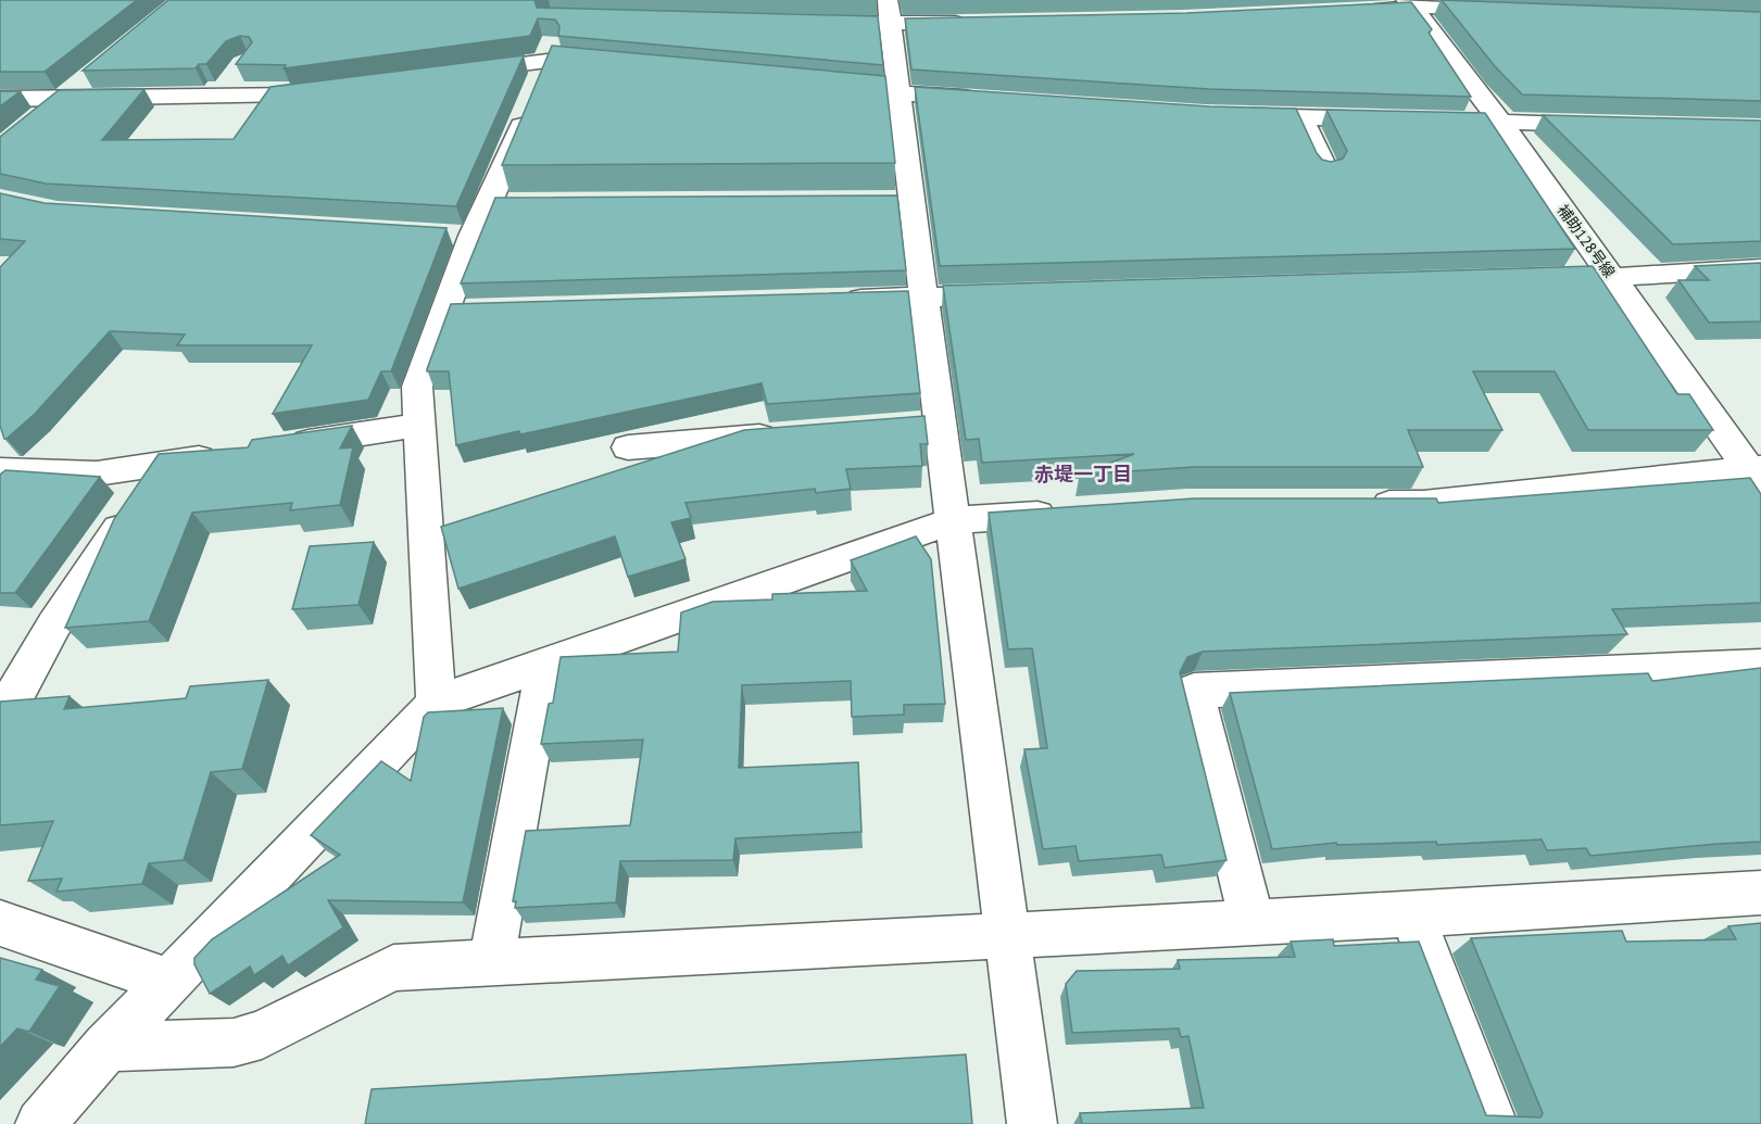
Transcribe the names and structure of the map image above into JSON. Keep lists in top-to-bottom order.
{
  "streets": {
    "street": ["補助128号線"]
  },
  "districts": ["赤堤一丁目"]
}
